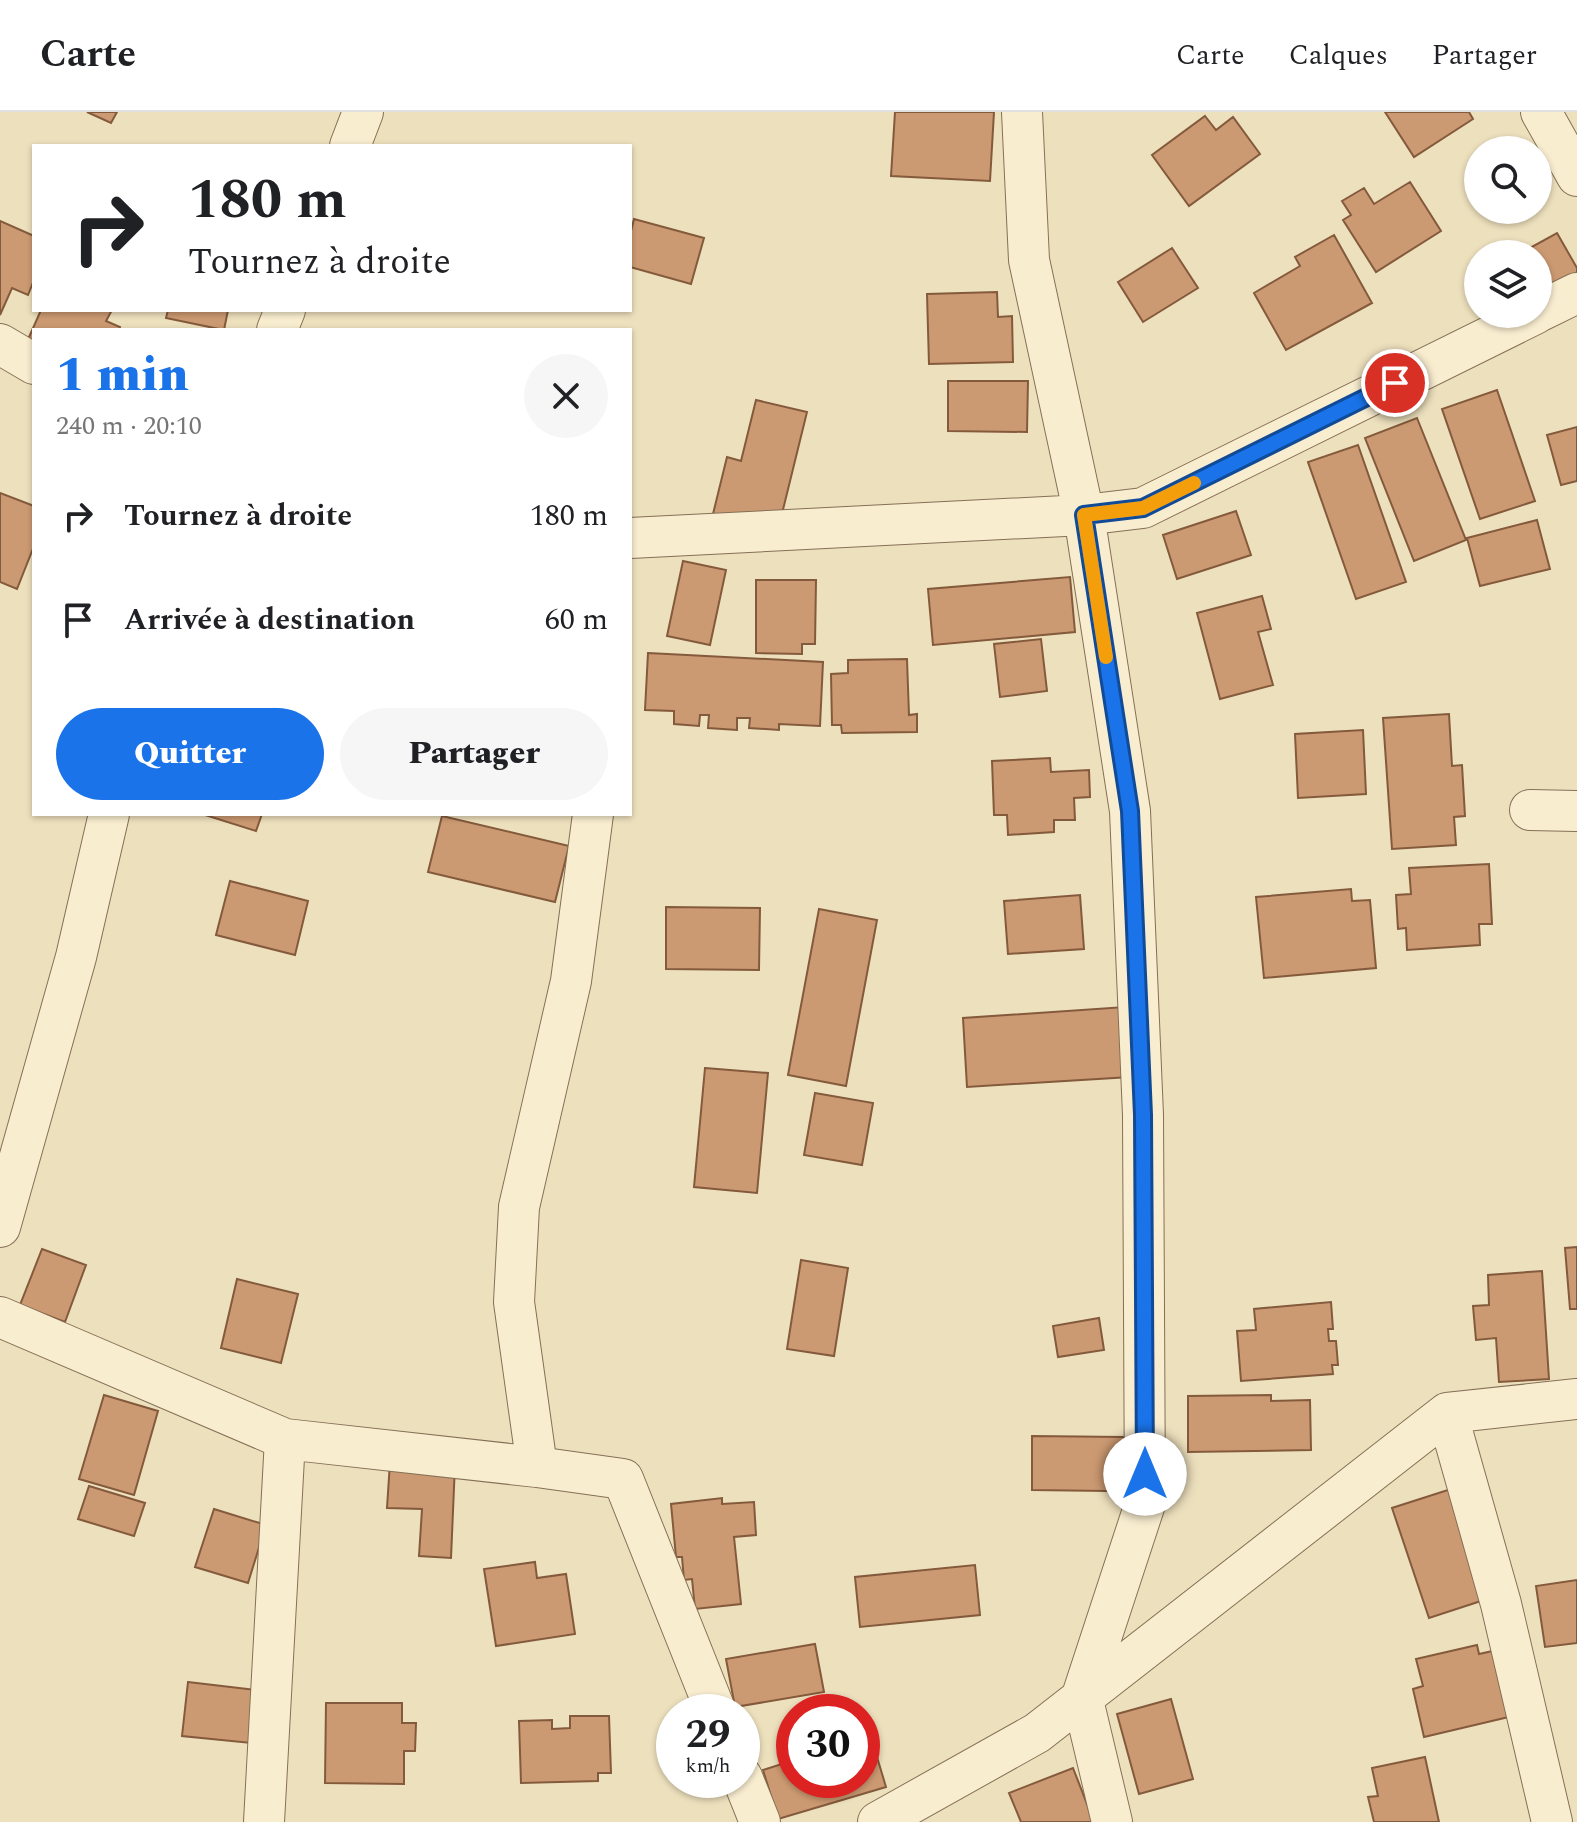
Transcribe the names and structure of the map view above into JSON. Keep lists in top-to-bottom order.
{
  "page": {
    "header": "Carte",
    "nav": ["Carte", "Calques", "Partager"],
    "turn": ["180 m", "Tournez à droite"],
    "heading": ["1 min", "240 m · 20:10"],
    "list": [
      {
        "name": "Tournez à droite",
        "value": "180 m"
      },
      {
        "name": "Arrivée à destination",
        "value": "60 m"
      }
    ],
    "buttons": ["Quitter", "Partager"],
    "speed": "29 km/h",
    "limit": "30"
  }
}
